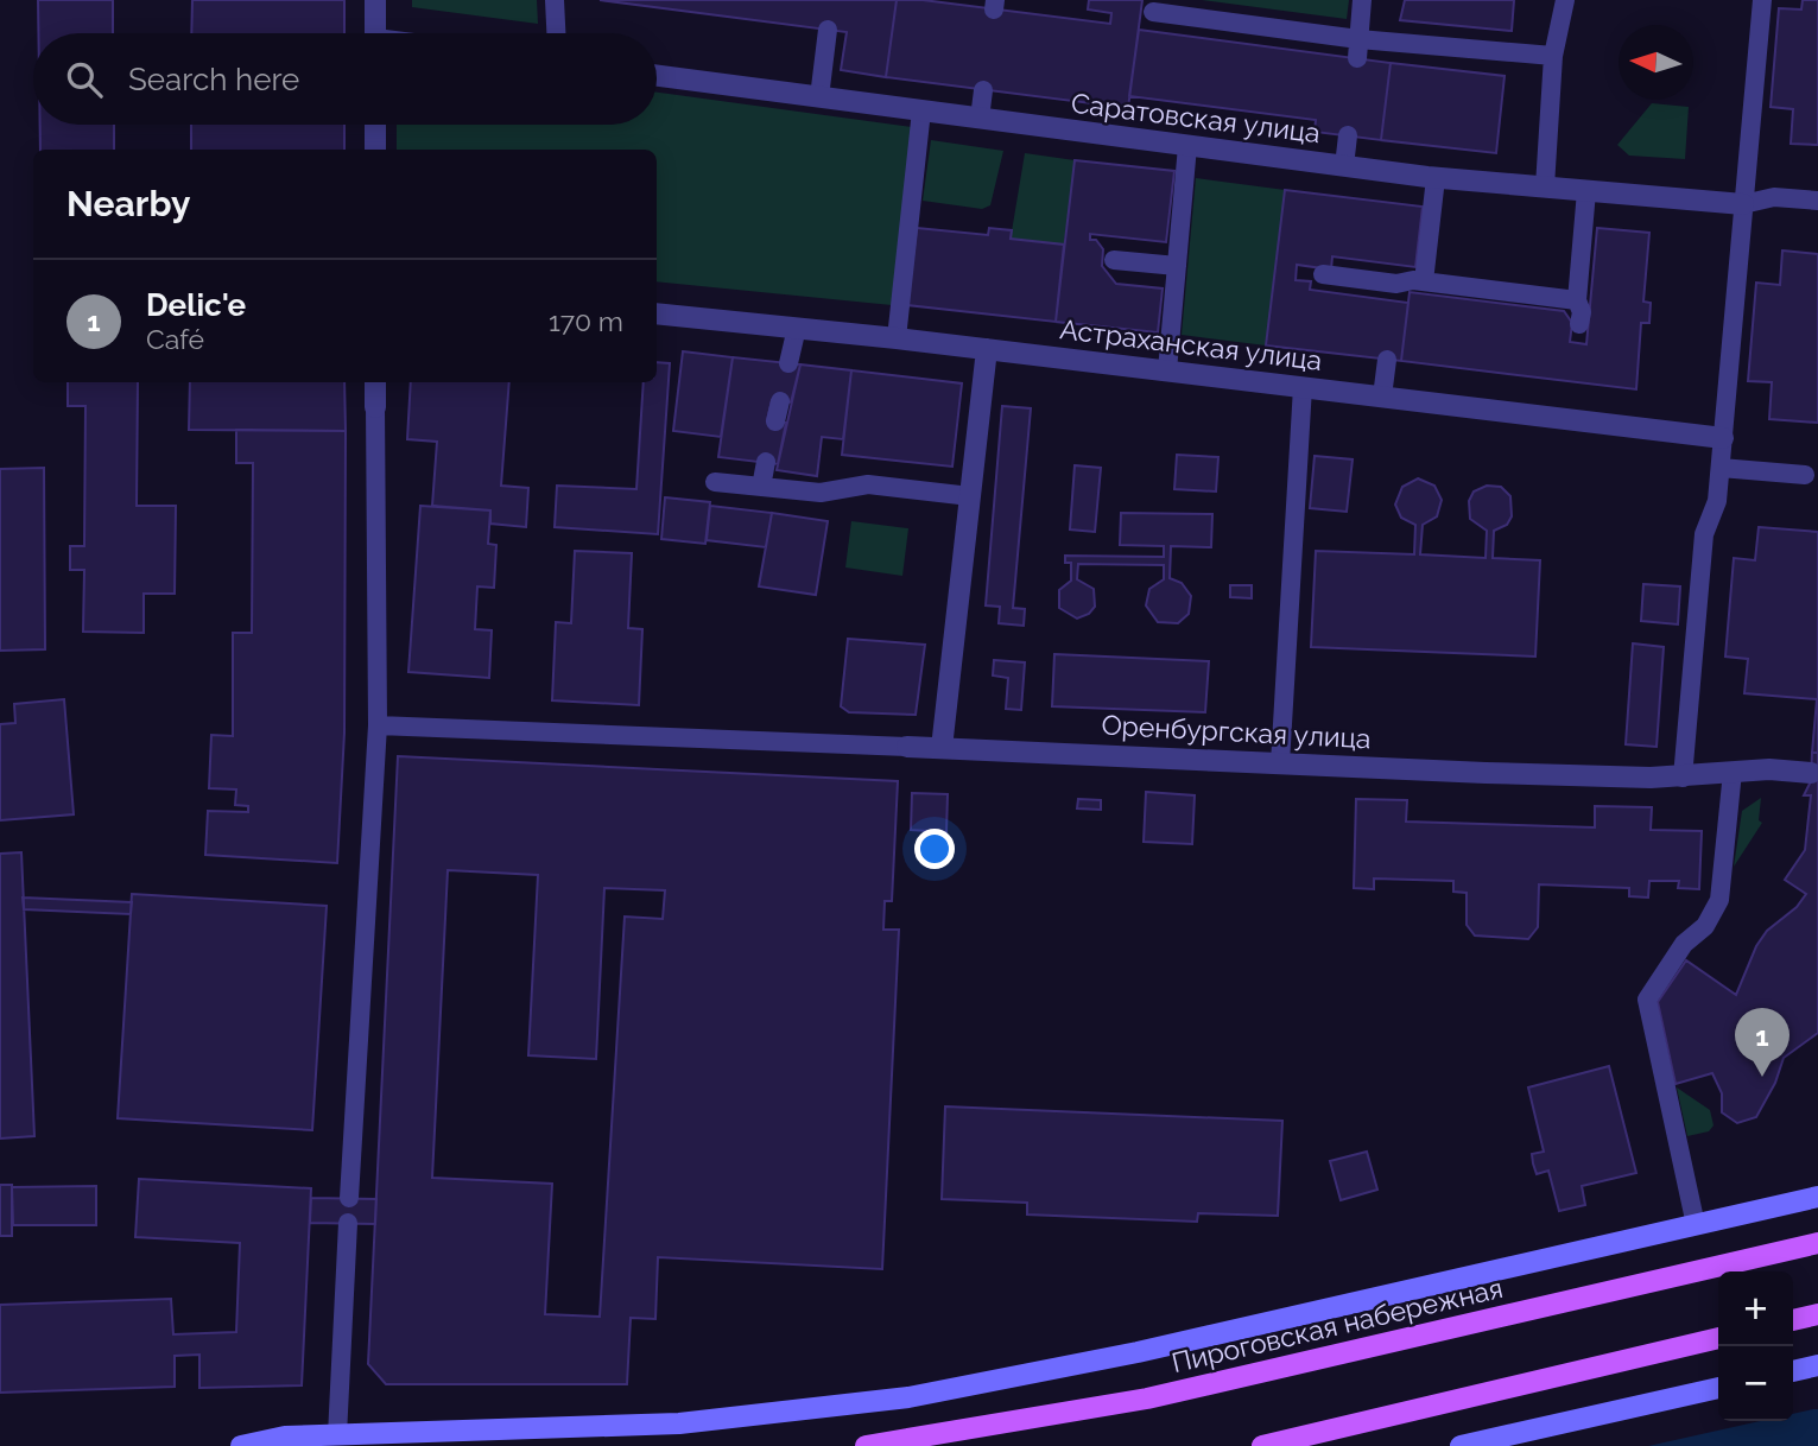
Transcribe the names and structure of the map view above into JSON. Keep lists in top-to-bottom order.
{
  "streets": {
    "main road": ["Пироговская набережная"],
    "street": ["Саратовская улица", "Астраханская улица", "Оренбургская улица"]
  },
  "north": "left",
  "page": {
    "search": "Search here",
    "heading": "Nearby",
    "list": [
      {
        "mark": "1",
        "name": "Delic'e",
        "note": "Café",
        "value": "170 m"
      }
    ],
    "pins": "1",
    "map_buttons": ["+", "−"]
  }
}
